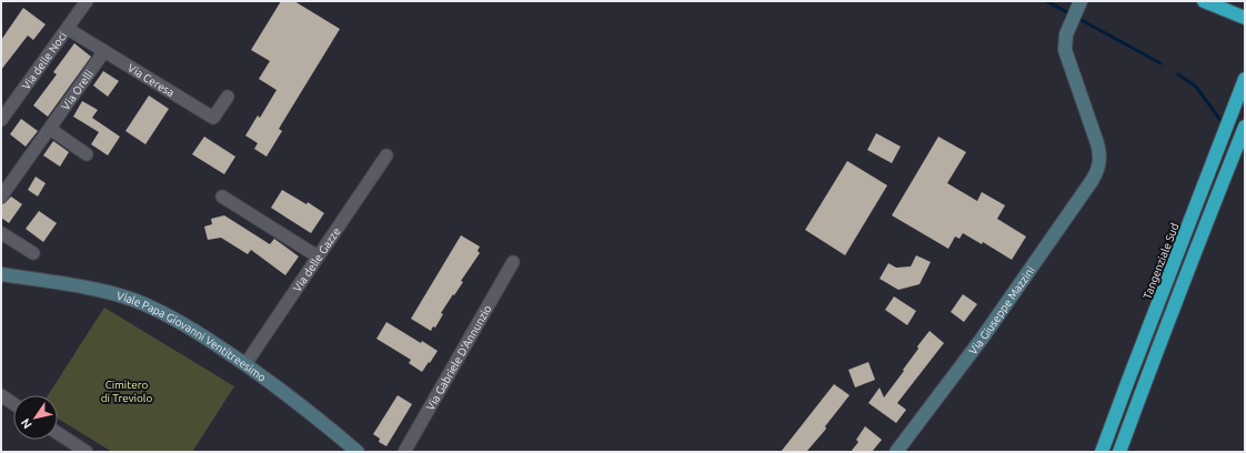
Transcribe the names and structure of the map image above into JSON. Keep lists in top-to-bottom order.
{
  "streets": {
    "highway": ["Tangenziale Sud"],
    "street": [
      "Via delle Noci",
      "Via Ceresa",
      "Via Orelli",
      "Via delle Gazze",
      "Via Giuseppe Mazzini",
      "Viale Papa Giovanni Ventitreesimo",
      "Via Gabriele D'Annunzio"
    ]
  },
  "crossings": [
    ["Via delle Noci", "Via Ceresa"],
    ["Via Ceresa", "Via Orelli"],
    ["Via delle Gazze", "Viale Papa Giovanni Ventitreesimo"]
  ],
  "parks": ["Cimitero di Treviolo"],
  "north": "bottom left"
}
